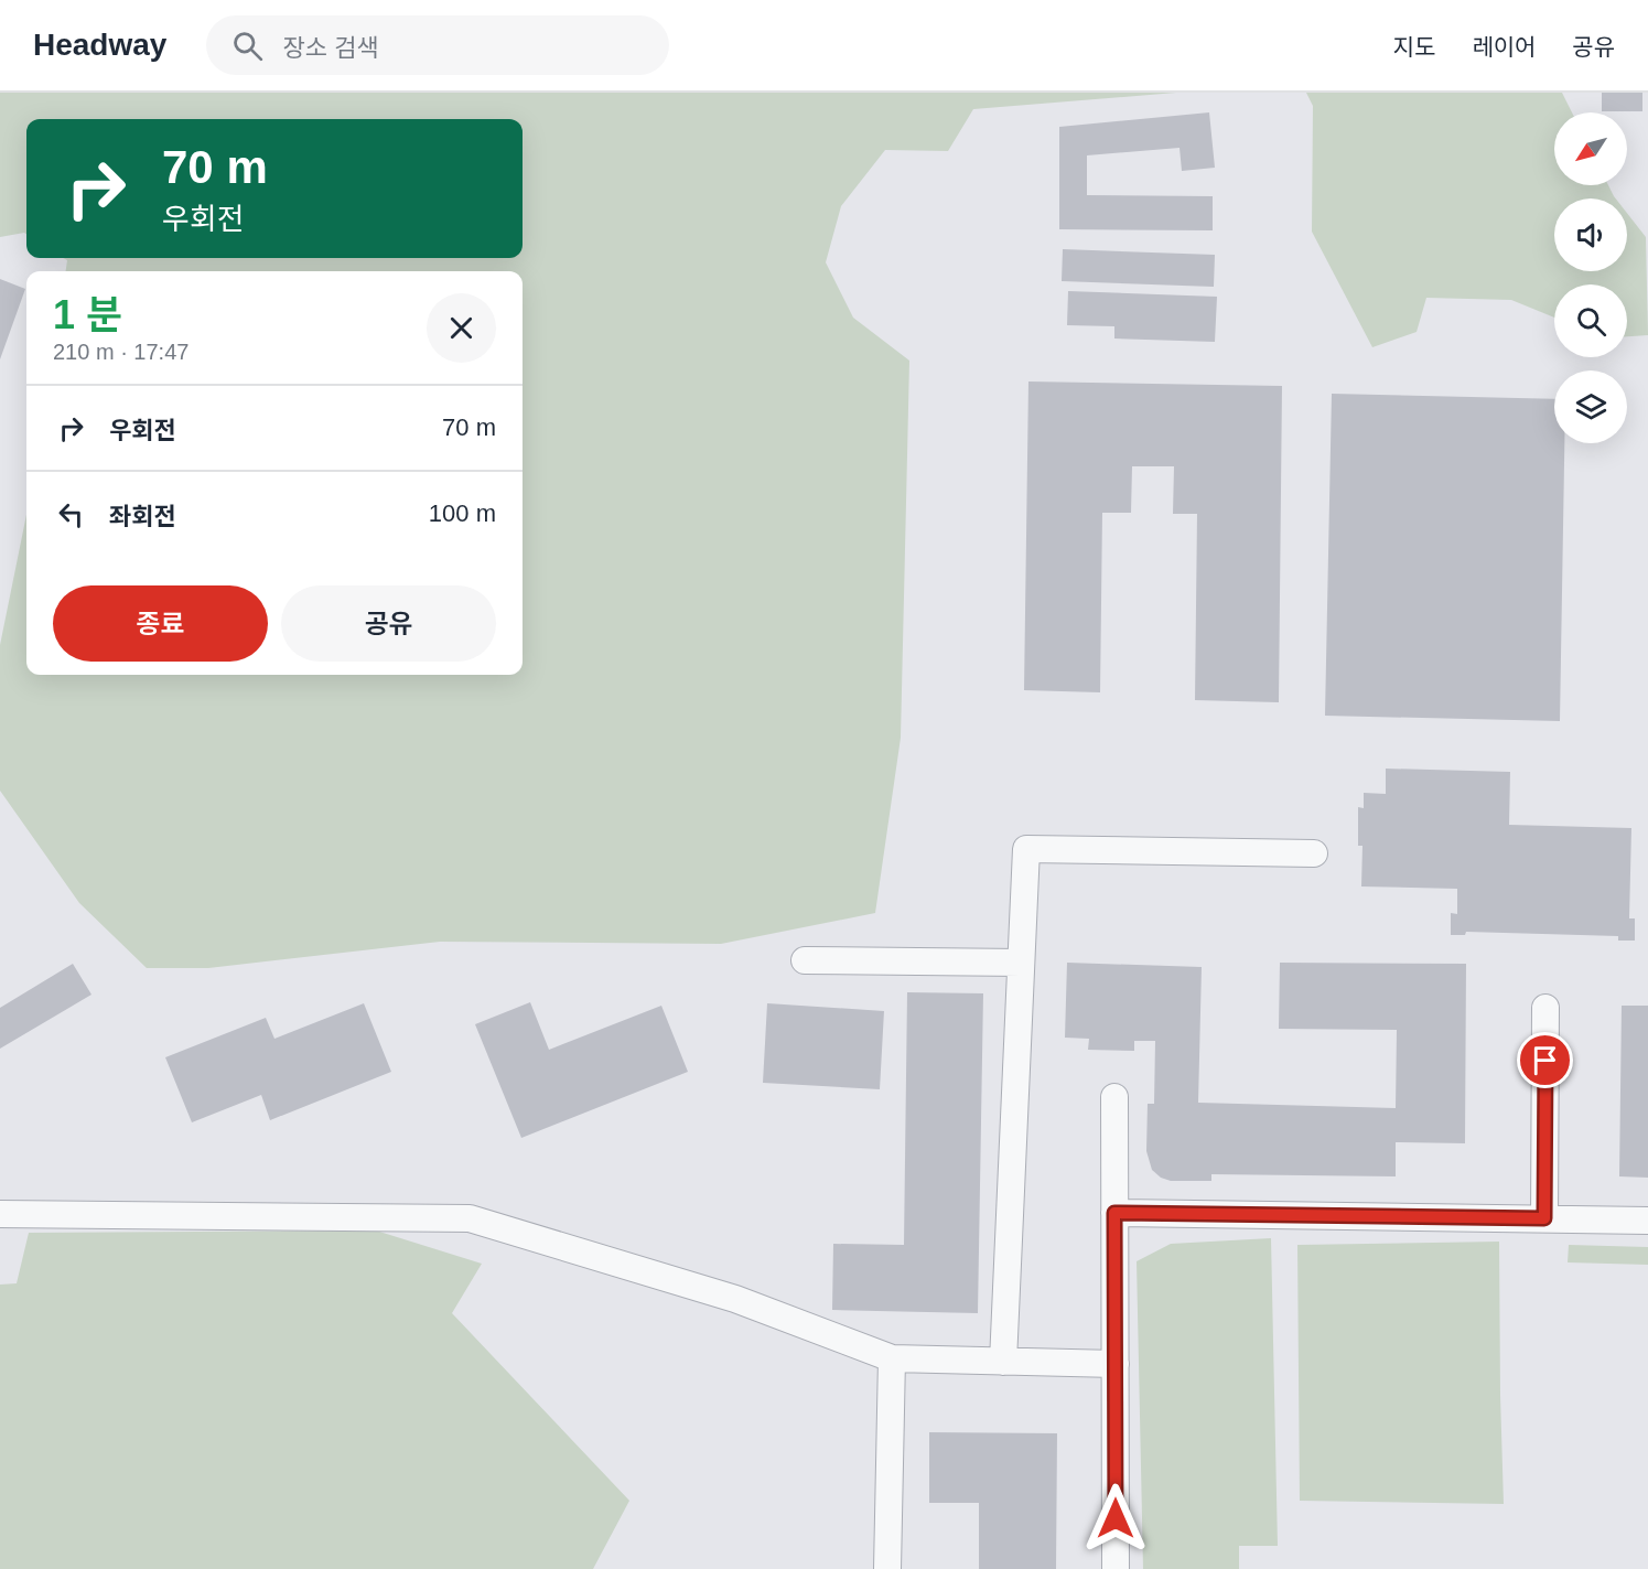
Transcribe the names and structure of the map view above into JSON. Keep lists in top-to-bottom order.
{
  "north": "bottom left",
  "page": {
    "header": "Headway",
    "search": "장소 검색",
    "nav": ["지도", "레이어", "공유"],
    "turn": ["70 m", "우회전"],
    "heading": ["1 분", "210 m · 17:47"],
    "list": [
      {
        "name": "우회전",
        "value": "70 m"
      },
      {
        "name": "좌회전",
        "value": "100 m"
      }
    ],
    "buttons": ["종료", "공유"]
  }
}
